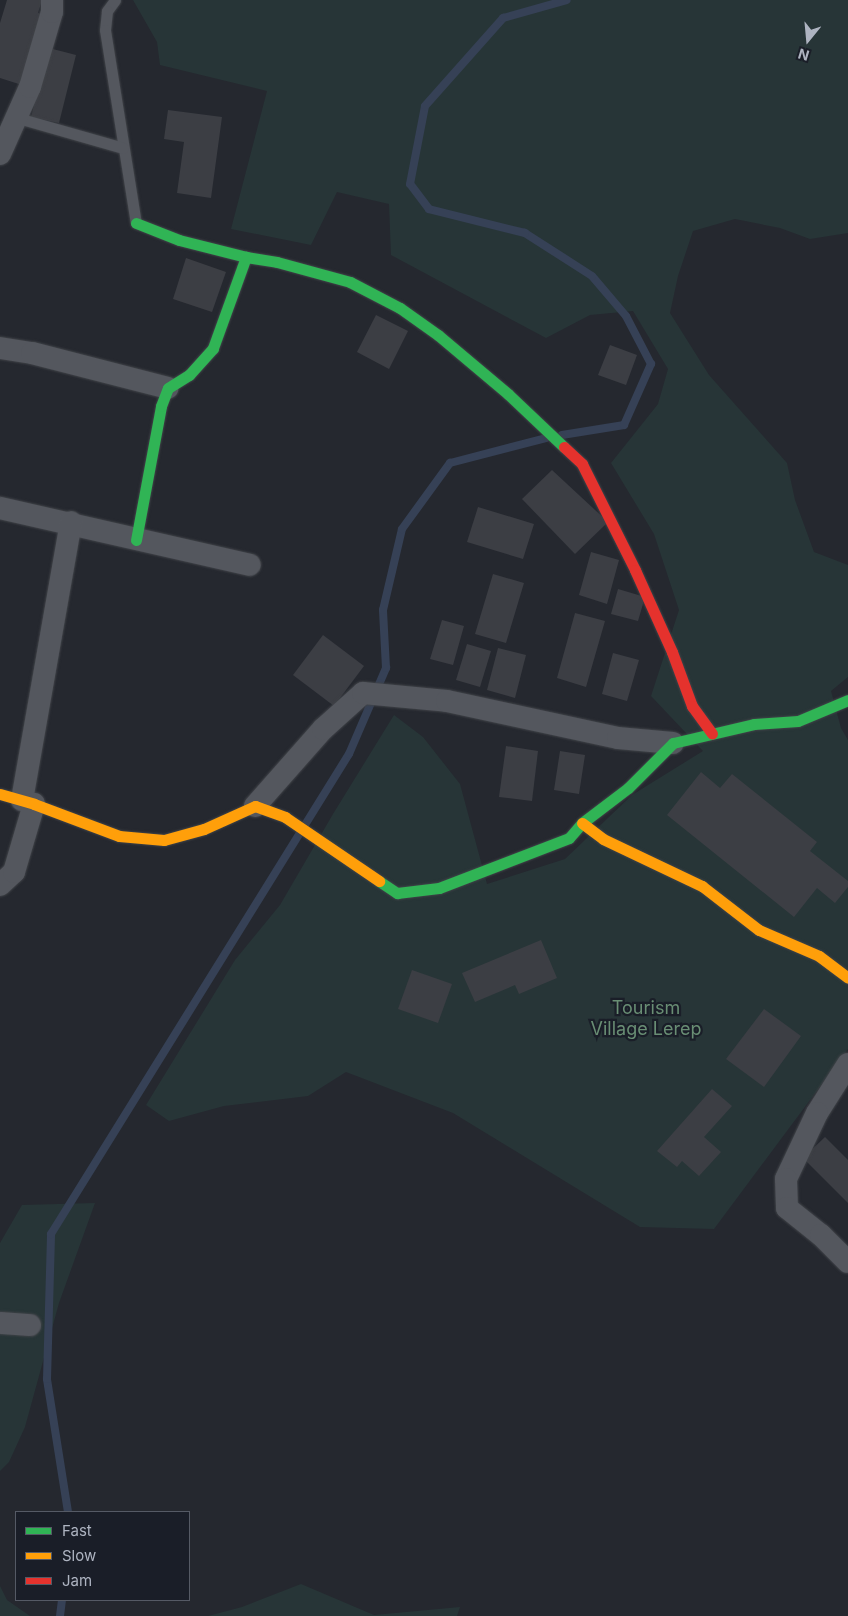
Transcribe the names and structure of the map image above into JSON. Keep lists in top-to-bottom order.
{
  "parks": ["Tourism Village Lerep"],
  "legend": ["Fast", "Slow", "Jam"],
  "north": "bottom"
}
